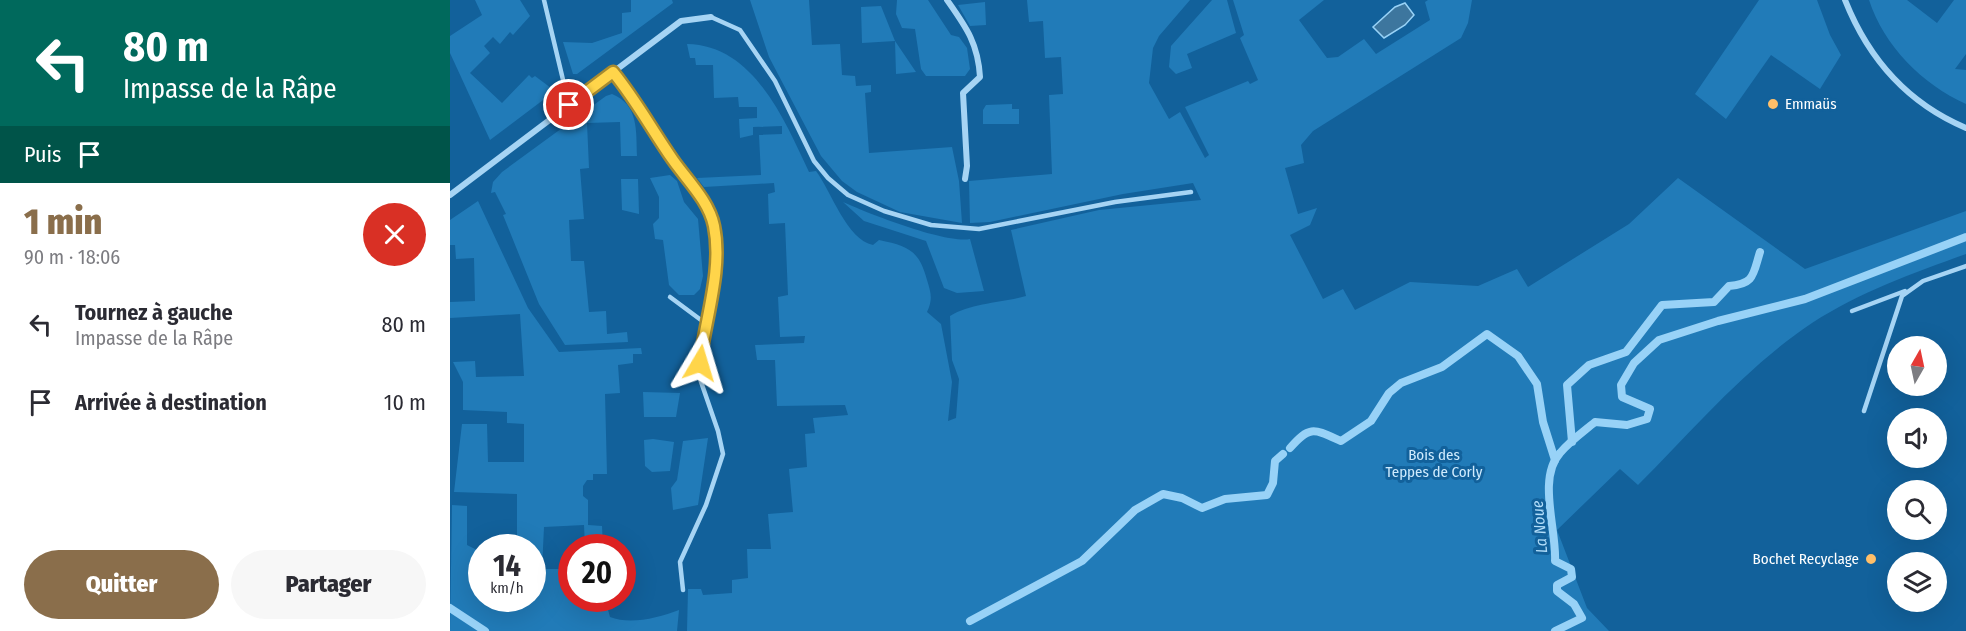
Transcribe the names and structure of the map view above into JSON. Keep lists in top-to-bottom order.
{
  "water": ["La Noue"],
  "parks": ["Bois des Teppes de Corly"],
  "places": ["Emmaüs", "Bochet Recyclage"],
  "north": "top",
  "page": {
    "turn": ["80 m", "Impasse de la Râpe"],
    "then": "Puis",
    "heading": ["1 min", "90 m · 18:06"],
    "list": [
      {
        "name": "Tournez à gauche",
        "note": "Impasse de la Râpe",
        "value": "80 m"
      },
      {
        "name": "Arrivée à destination",
        "value": "10 m"
      }
    ],
    "speed": "14 km/h",
    "limit": "20",
    "buttons": ["Quitter", "Partager"]
  }
}
